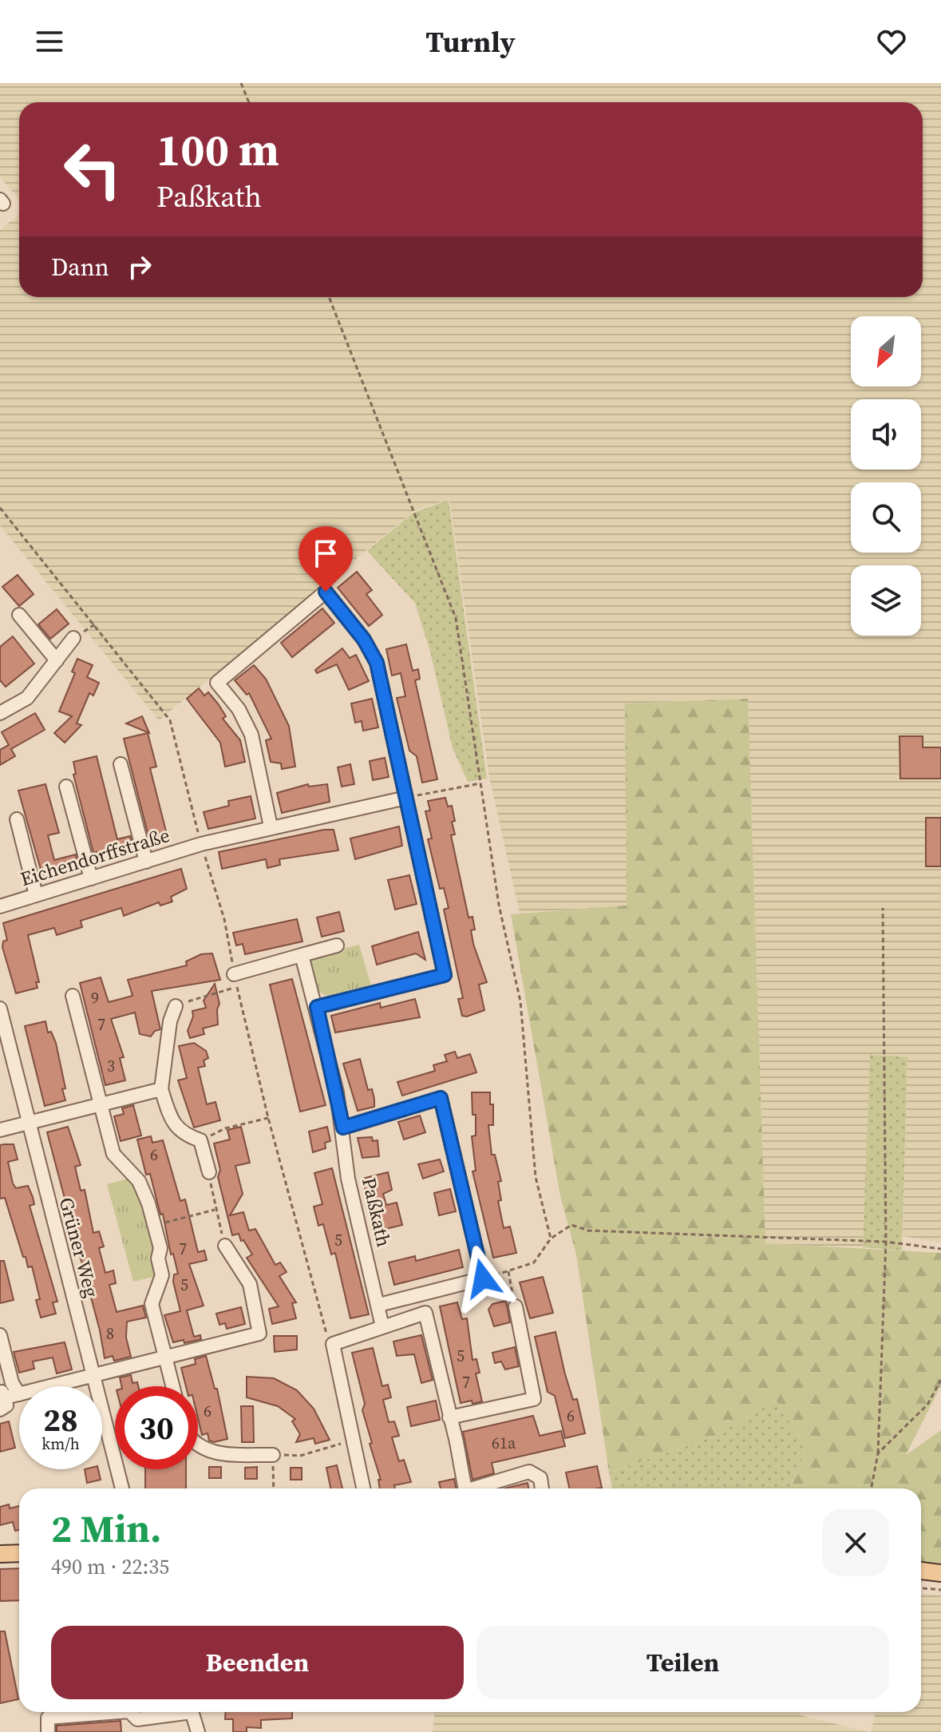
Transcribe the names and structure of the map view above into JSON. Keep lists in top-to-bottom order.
{
  "streets": {
    "street": ["Eichendorffstraße", "Paßkath", "Grüner Weg"]
  },
  "house_numbers": [
    "9",
    "7",
    "3",
    "6",
    "5",
    "7",
    "5",
    "8",
    "5",
    "7",
    "6",
    "6",
    "61a"
  ],
  "north": "bottom left",
  "page": {
    "header": "Turnly",
    "turn": ["100 m", "Paßkath"],
    "then": "Dann",
    "speed": "28 km/h",
    "limit": "30",
    "heading": ["2 Min.", "490 m · 22:35"],
    "buttons": ["Beenden", "Teilen"]
  }
}
